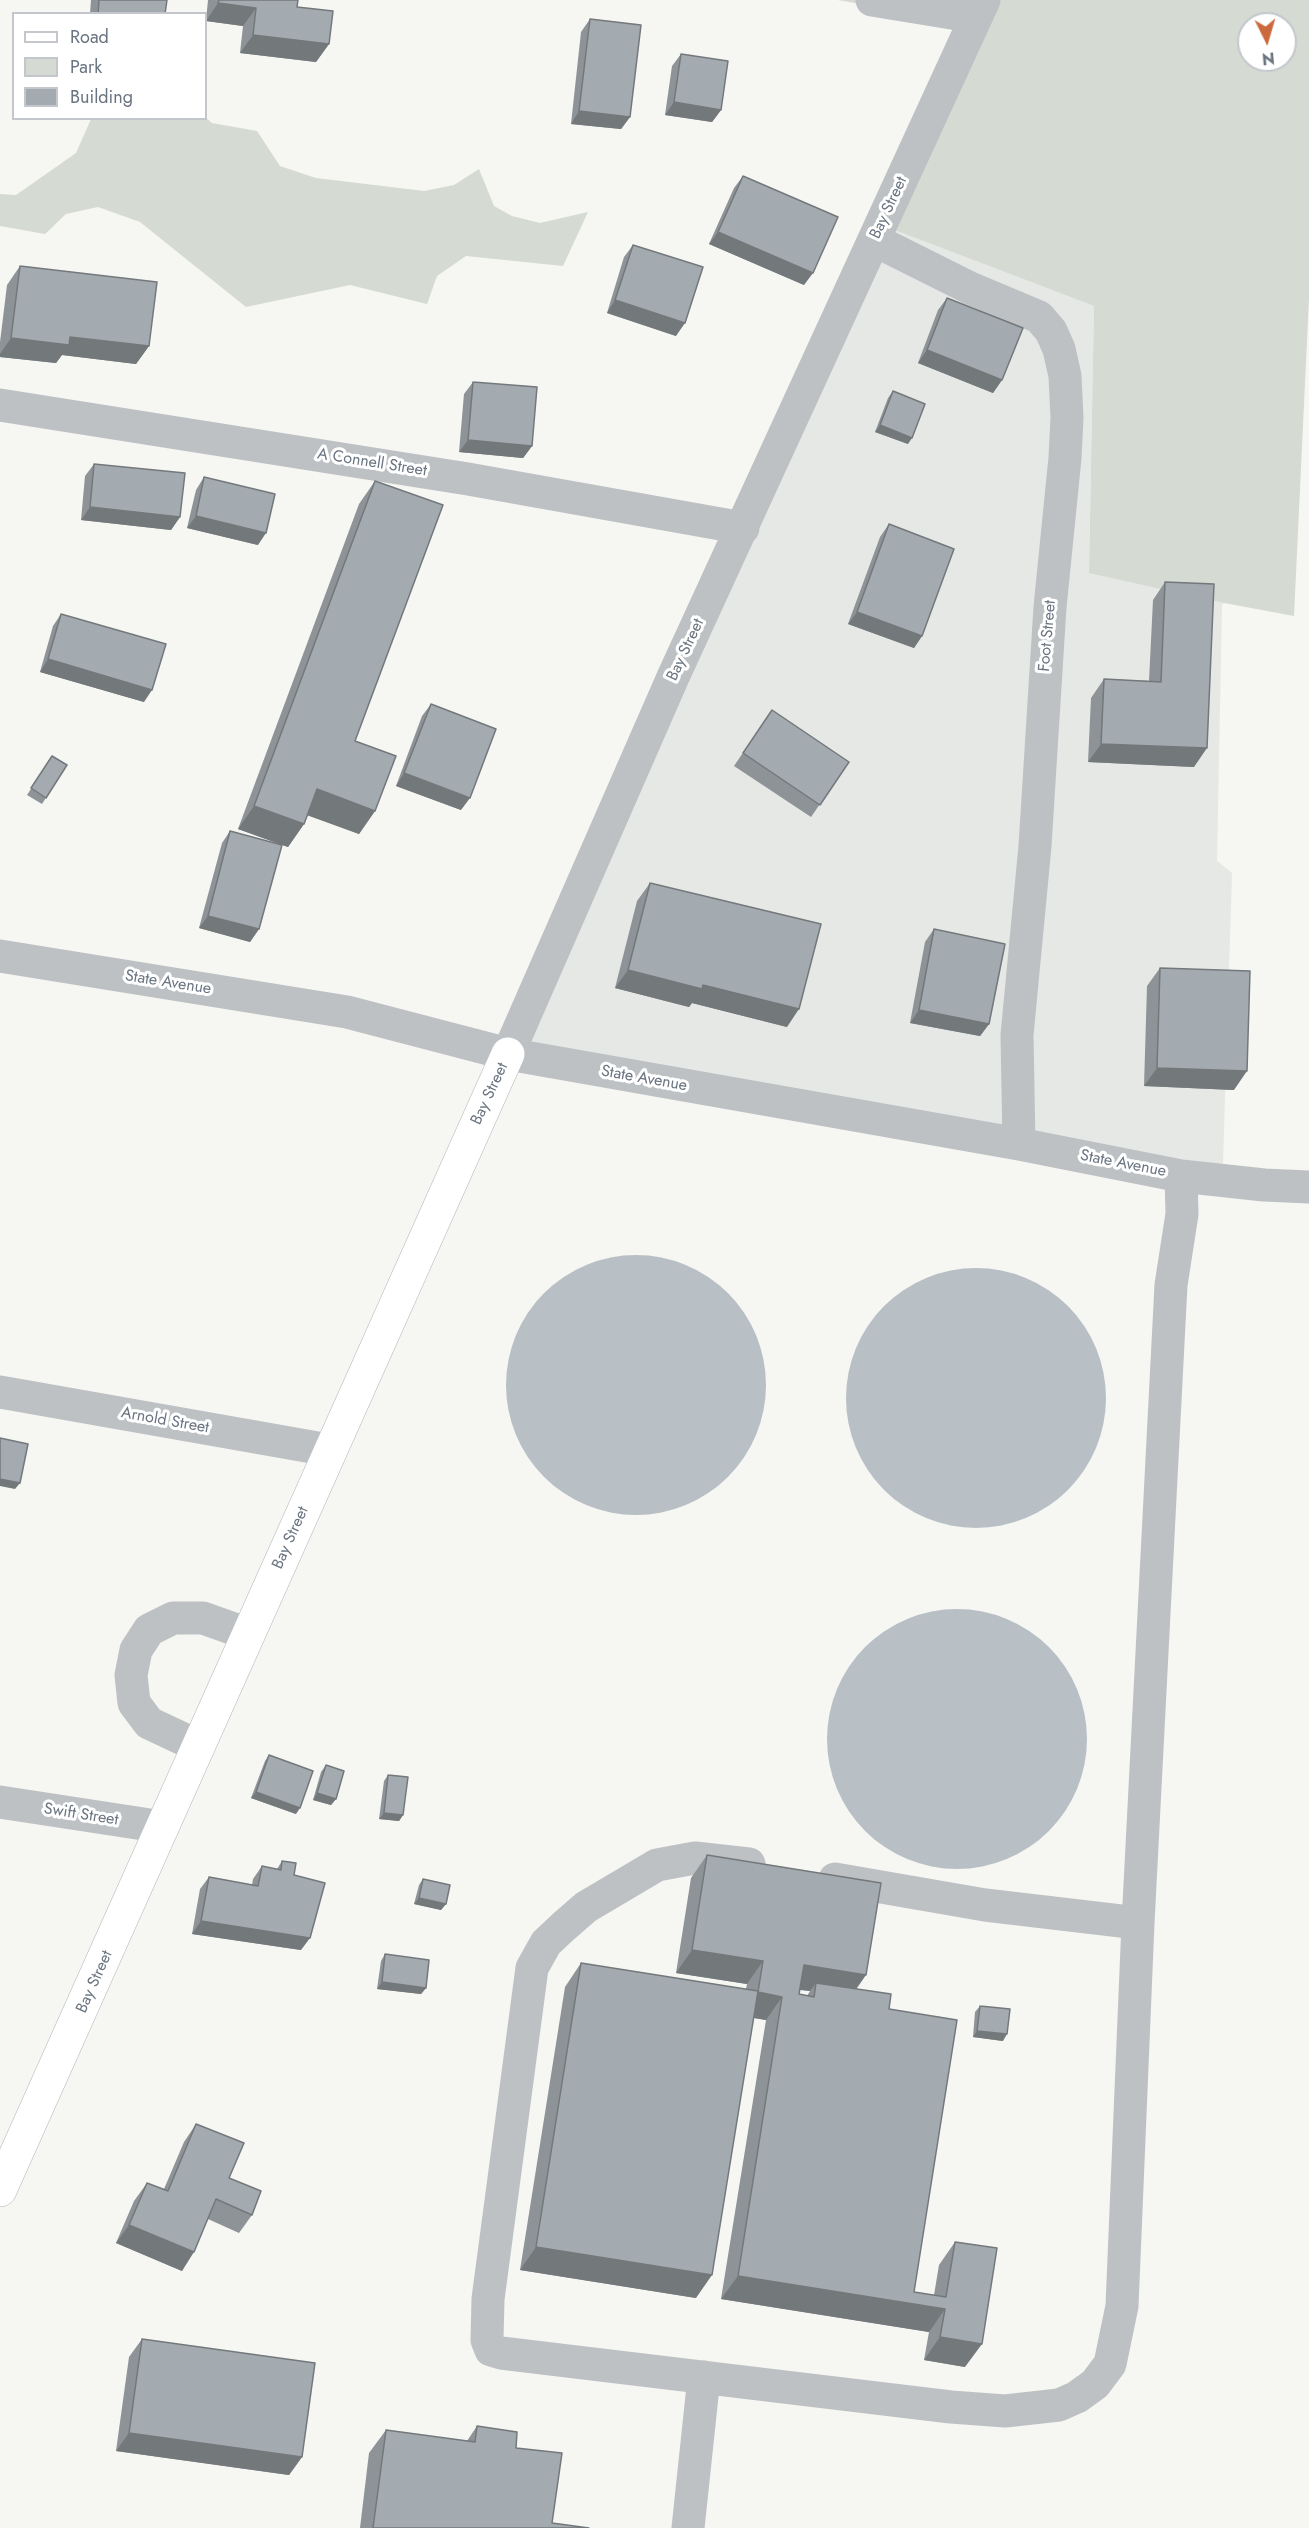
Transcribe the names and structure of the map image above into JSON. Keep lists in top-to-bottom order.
{
  "streets": {
    "main road": ["Bay Street"],
    "street": [
      "A Connell Street",
      "Foot Street",
      "State Avenue",
      "Arnold Street",
      "Swift Street"
    ]
  },
  "crossings": [
    ["Bay Street", "A Connell Street"],
    ["Bay Street", "Foot Street"],
    ["Bay Street", "State Avenue"],
    ["Bay Street", "Arnold Street"],
    ["Bay Street", "Swift Street"],
    ["Foot Street", "State Avenue"]
  ],
  "legend": ["Road", "Park", "Building"],
  "north": "bottom"
}
